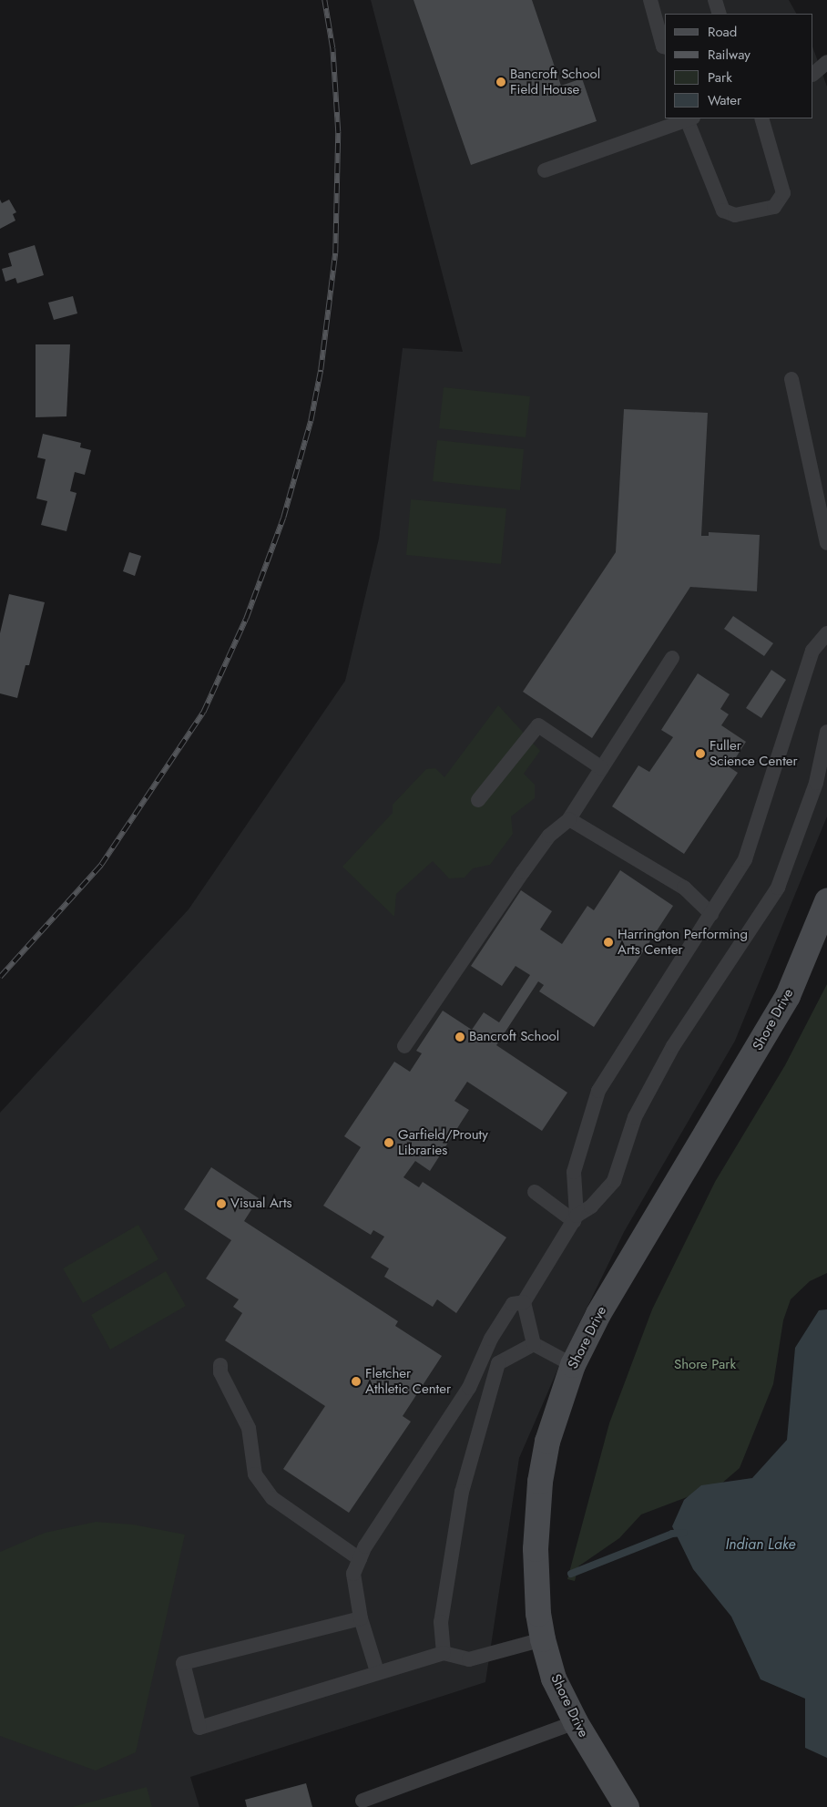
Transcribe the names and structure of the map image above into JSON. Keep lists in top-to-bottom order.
{
  "streets": {
    "main road": ["Shore Drive"]
  },
  "water": ["Indian Lake"],
  "parks": ["Shore Park"],
  "places": [
    "Bancroft School Field House",
    "Fuller Science Center",
    "Harrington Performing Arts Center",
    "Bancroft School",
    "Garfield/Prouty Libraries",
    "Visual Arts",
    "Fletcher Athletic Center"
  ],
  "legend": [
    "Road",
    "Railway",
    "Park",
    "Water"
  ]
}
